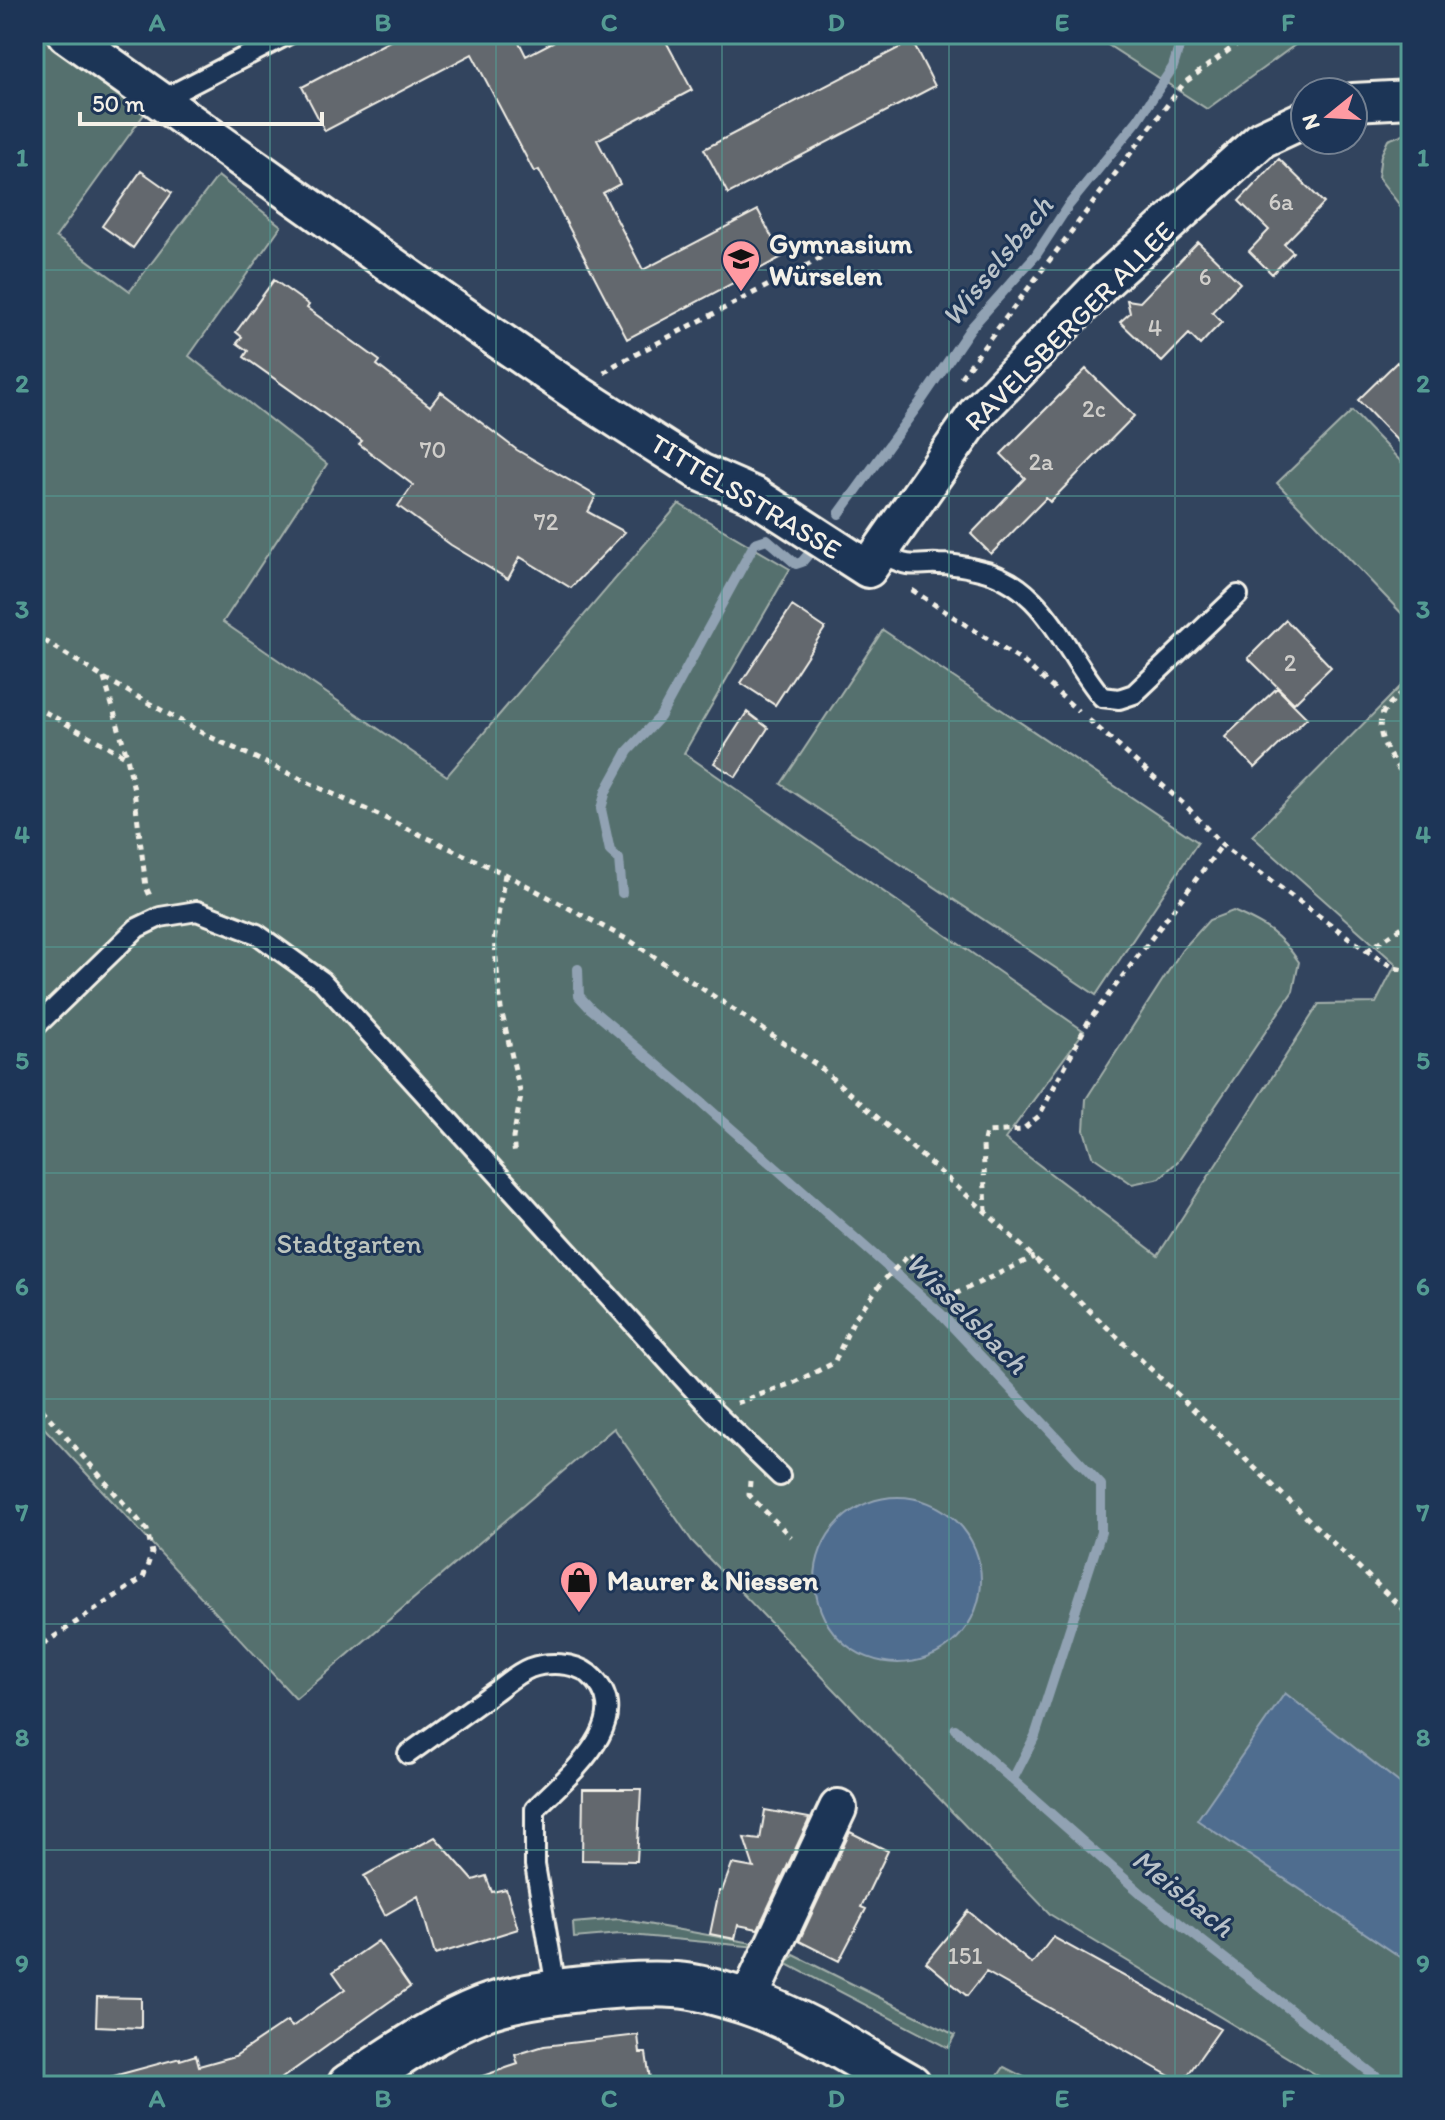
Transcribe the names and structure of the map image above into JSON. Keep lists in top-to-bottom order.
{
  "streets": {
    "street": ["RAVELSBERGER ALLEE", "TITTELSSTRASSE"]
  },
  "crossings": [
    ["RAVELSBERGER ALLEE", "TITTELSSTRASSE"]
  ],
  "water": ["Wisselsbach", "Meisbach"],
  "parks": ["Stadtgarten"],
  "places": {
    "school or university": ["Gymnasium Würselen"],
    "shop": ["Maurer & Niessen"]
  },
  "house_numbers": [
    "6a",
    "6",
    "4",
    "2c",
    "70",
    "2a",
    "72",
    "2",
    "151"
  ],
  "scale_bar": "50 m",
  "north": "left",
  "grid": {
    "columns": [
      "A",
      "B",
      "C",
      "D",
      "E",
      "F"
    ],
    "rows": [
      "1",
      "2",
      "3",
      "4",
      "5",
      "6",
      "7",
      "8",
      "9"
    ]
  }
}
